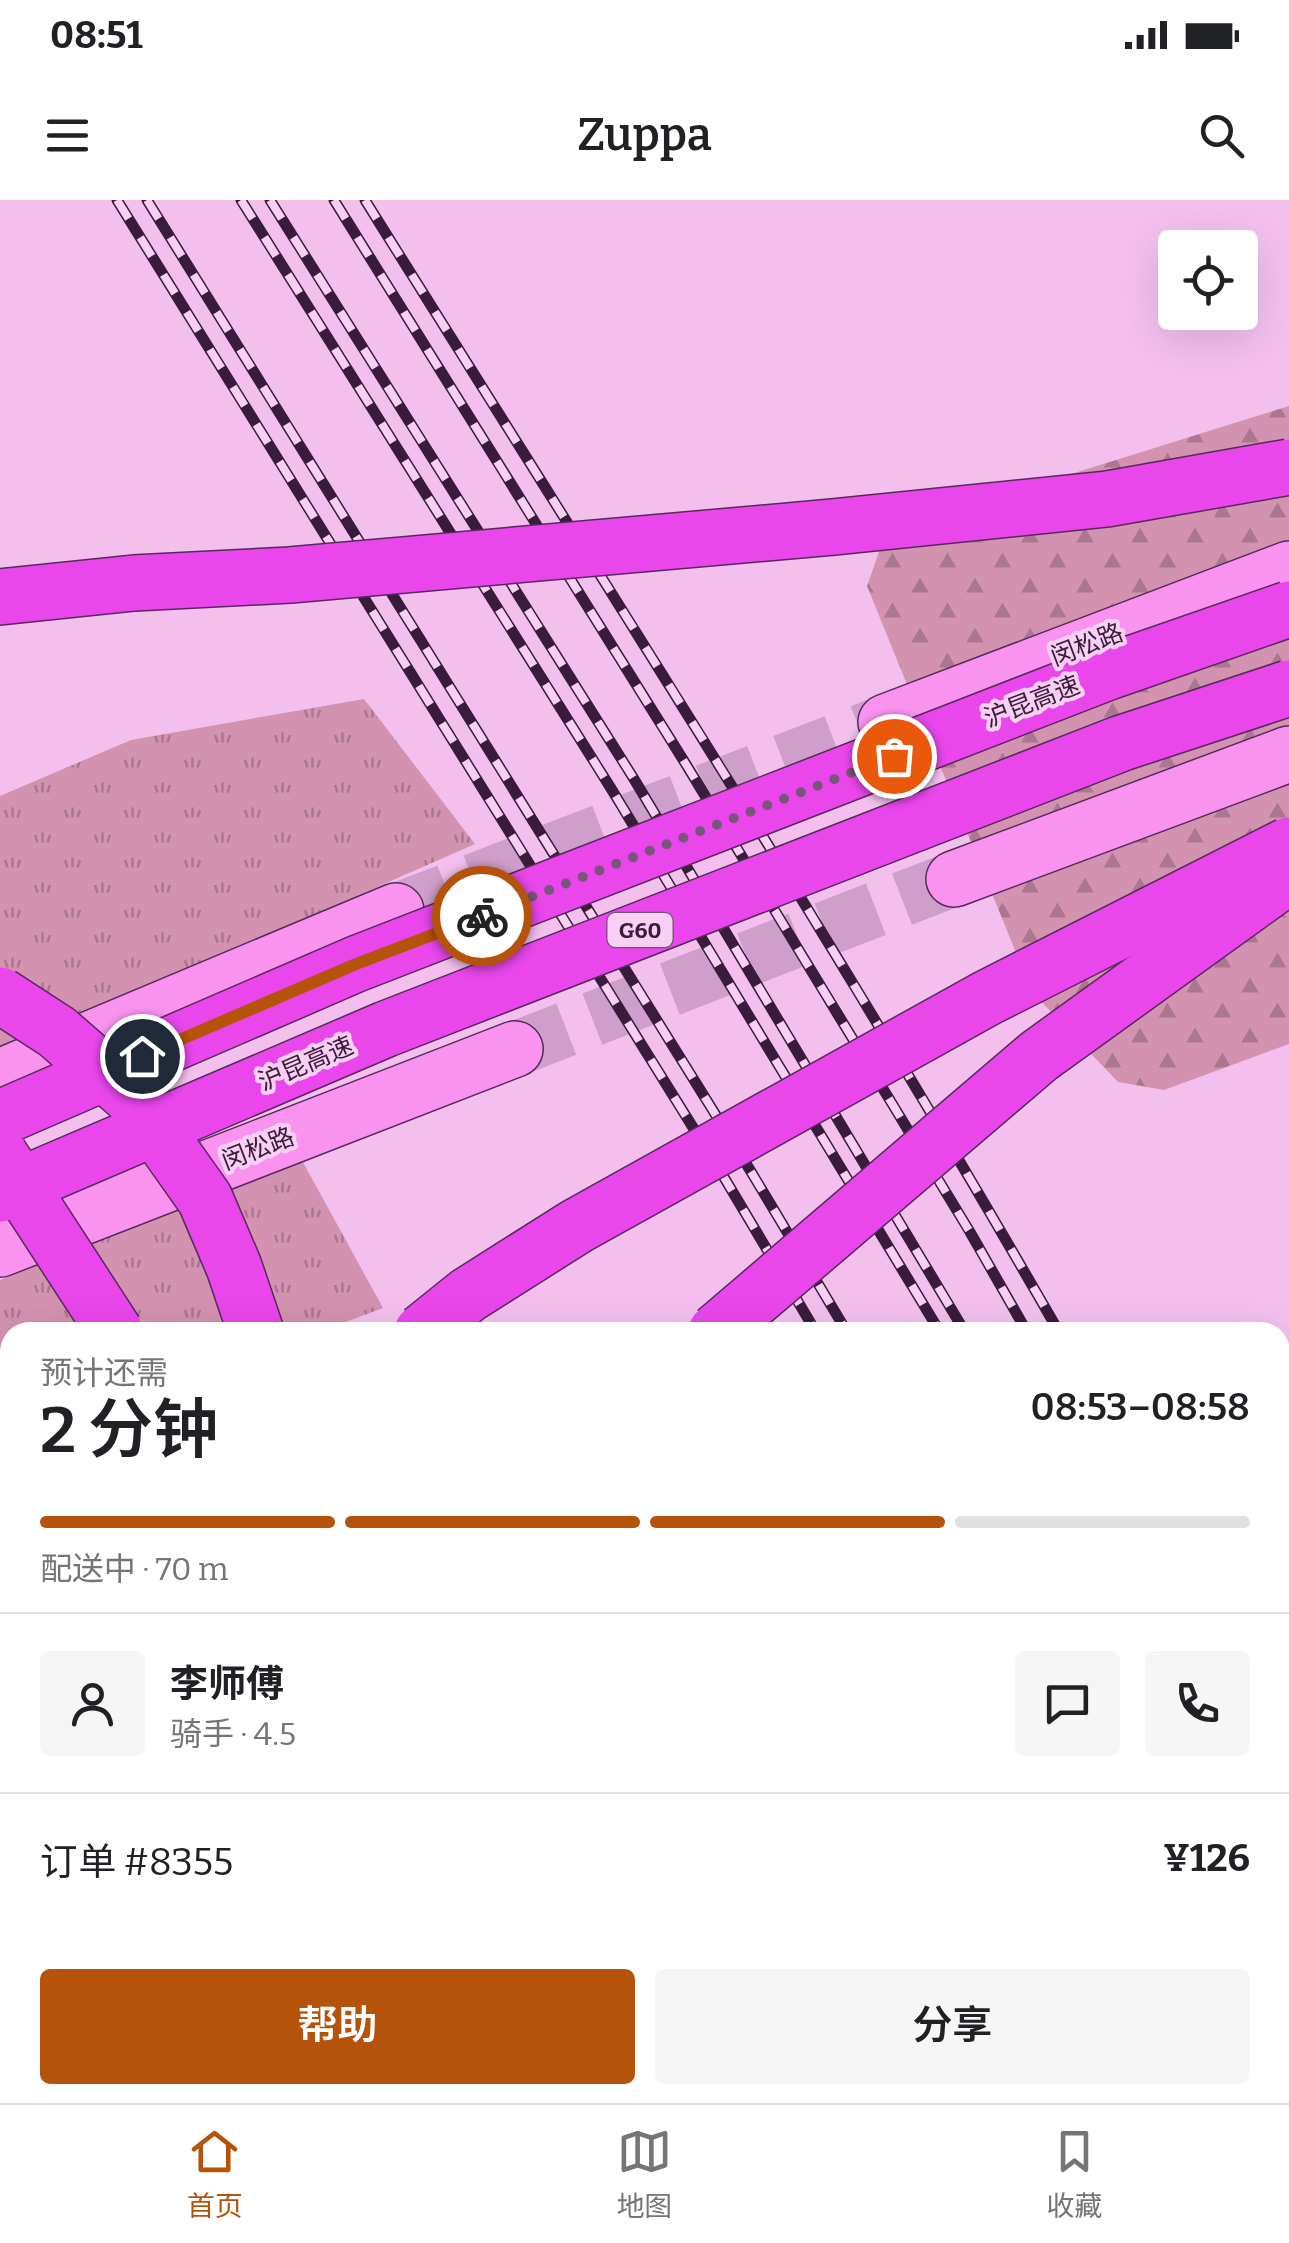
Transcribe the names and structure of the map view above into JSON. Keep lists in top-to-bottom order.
{
  "streets": {
    "highway": ["沪昆高速", "G60"],
    "main road": ["闵松路"]
  },
  "page": {
    "status": "08:51",
    "header": "Zuppa",
    "heading": ["2 分钟", "预计还需", "08:53–08:58"],
    "panel": [
      "李师傅",
      "骑手 · 4.5",
      "订单 #8355",
      "¥126"
    ],
    "bar": "配送中 · 70 m",
    "buttons": ["帮助", "分享"],
    "tabs": ["首页", "地图", "收藏"]
  }
}
